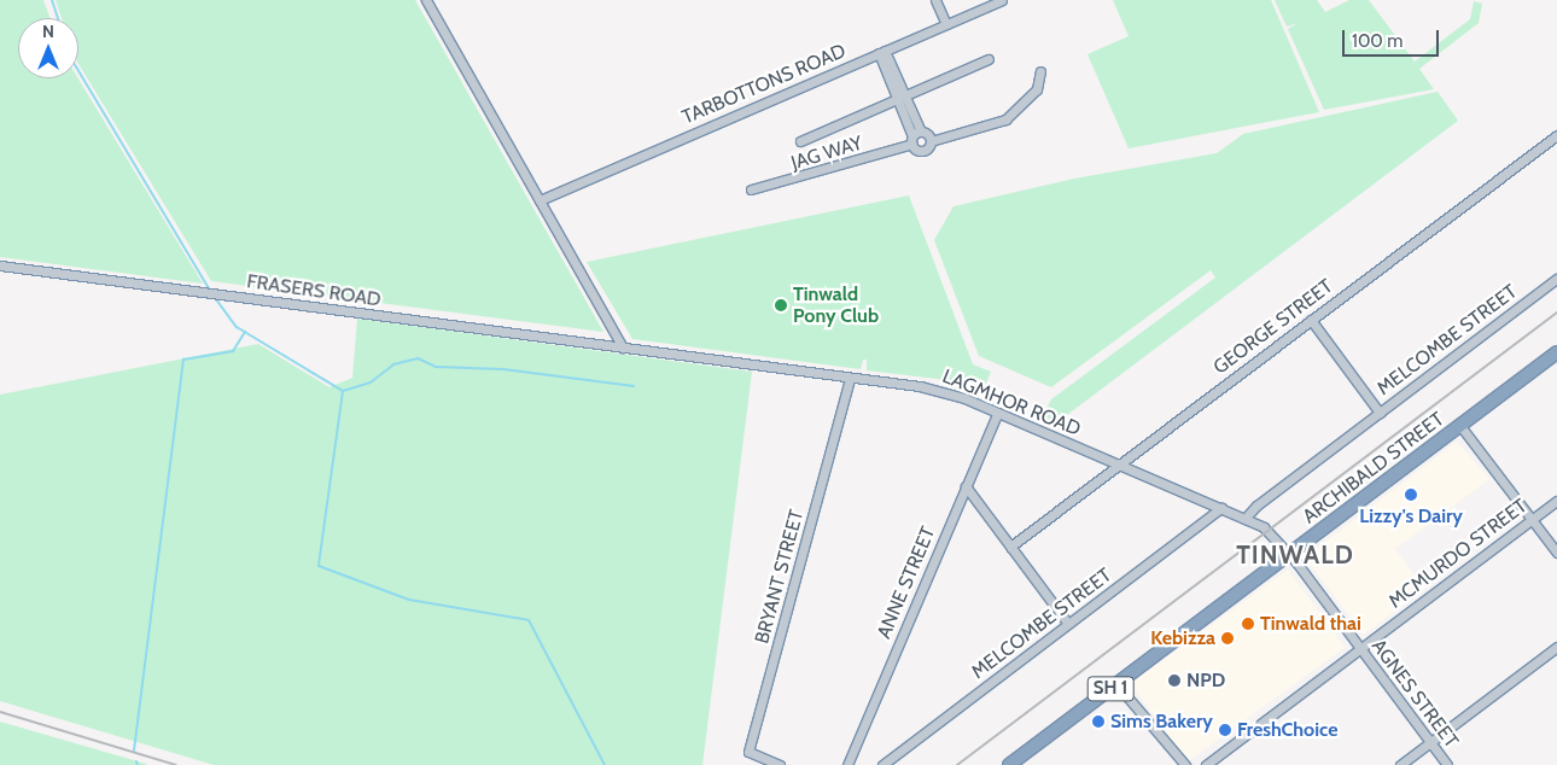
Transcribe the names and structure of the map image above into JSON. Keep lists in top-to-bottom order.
{
  "streets": {
    "highway": ["ARCHIBALD STREET", "SH 1"],
    "street": [
      "TARBOTTONS ROAD",
      "JAG WAY",
      "FRASERS ROAD",
      "GEORGE STREET",
      "MELCOMBE STREET",
      "LAGMHOR ROAD",
      "MCMURDO STREET",
      "BRYANT STREET",
      "ANNE STREET",
      "AGNES STREET"
    ]
  },
  "crossings": [
    ["FRASERS ROAD", "LAGMHOR ROAD"],
    ["GEORGE STREET", "LAGMHOR ROAD"],
    ["MELCOMBE STREET", "LAGMHOR ROAD"],
    ["LAGMHOR ROAD", "ARCHIBALD STREET"],
    ["LAGMHOR ROAD", "BRYANT STREET"],
    ["LAGMHOR ROAD", "ANNE STREET"],
    ["LAGMHOR ROAD", "AGNES STREET"],
    ["ARCHIBALD STREET", "AGNES STREET"],
    ["MCMURDO STREET", "AGNES STREET"]
  ],
  "districts": ["TINWALD"],
  "places": [
    "Tinwald Pony Club",
    "Lizzy's Dairy",
    "Tinwald thai",
    "Kebizza",
    "NPD",
    "Sims Bakery",
    "FreshChoice"
  ],
  "scale_bar": "100 m",
  "north": "top"
}
